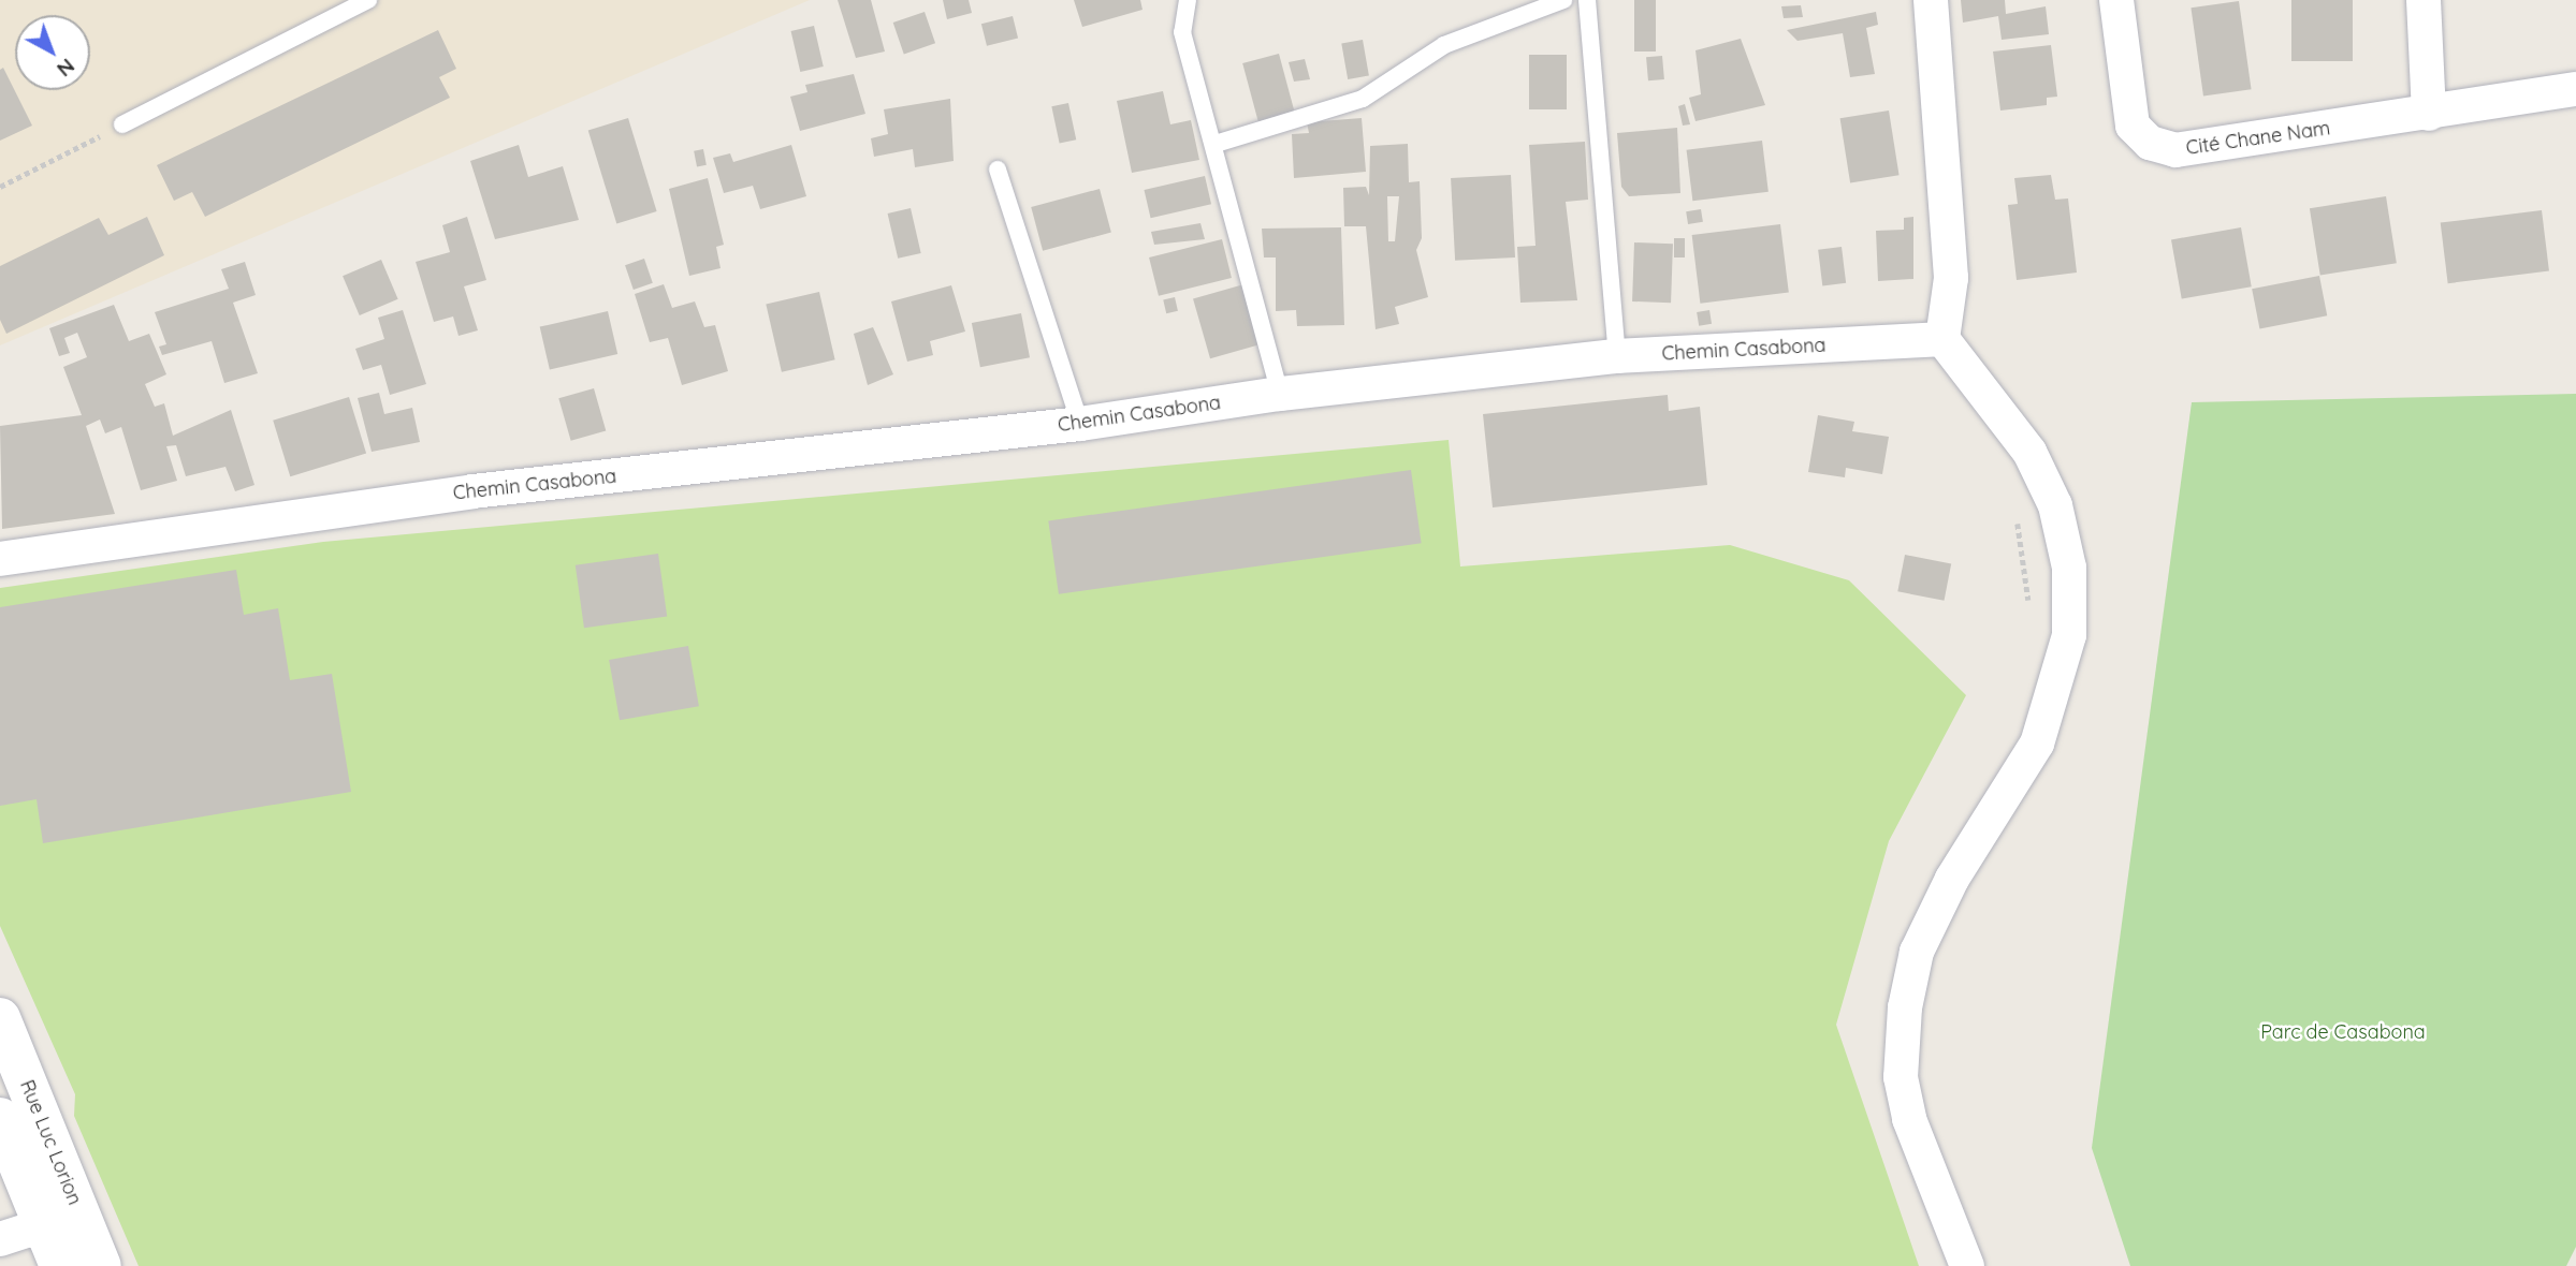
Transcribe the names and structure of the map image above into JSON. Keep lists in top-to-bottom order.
{
  "streets": {
    "street": ["Cité Chane Nam", "Chemin Casabona", "Rue Luc Lorion"]
  },
  "parks": ["Parc de Casabona"],
  "north": "bottom right"
}
